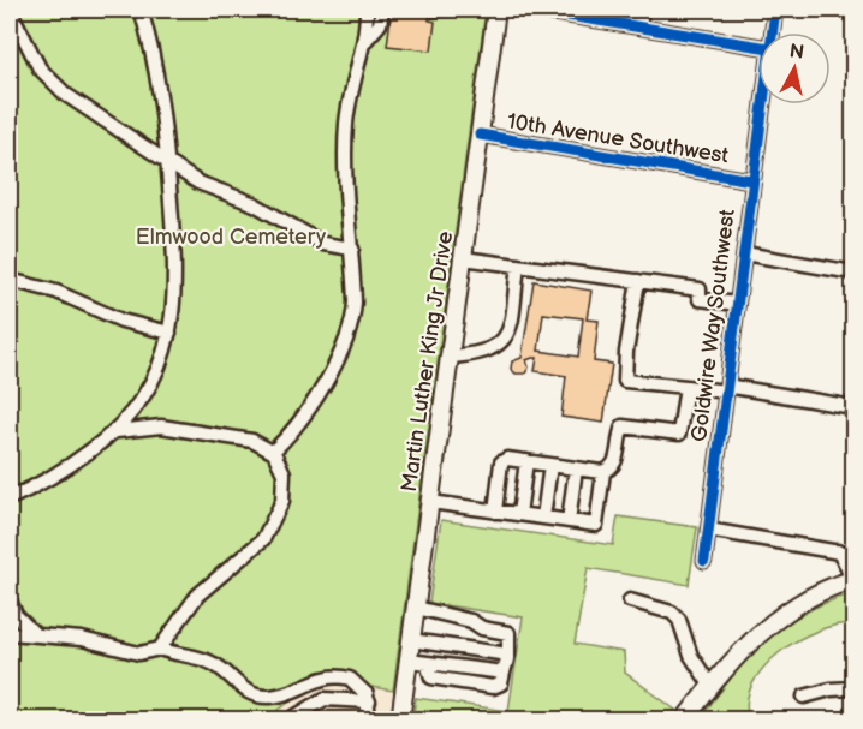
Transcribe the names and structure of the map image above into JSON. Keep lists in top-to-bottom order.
{
  "streets": {
    "main road": ["Martin Luther King Jr Drive"],
    "street": ["10th Avenue Southwest", "Goldwire Way Southwest"]
  },
  "crossings": [
    ["10th Avenue Southwest", "Goldwire Way Southwest"],
    ["10th Avenue Southwest", "Martin Luther King Jr Drive"]
  ],
  "parks": ["Elmwood Cemetery"],
  "north": "top"
}
